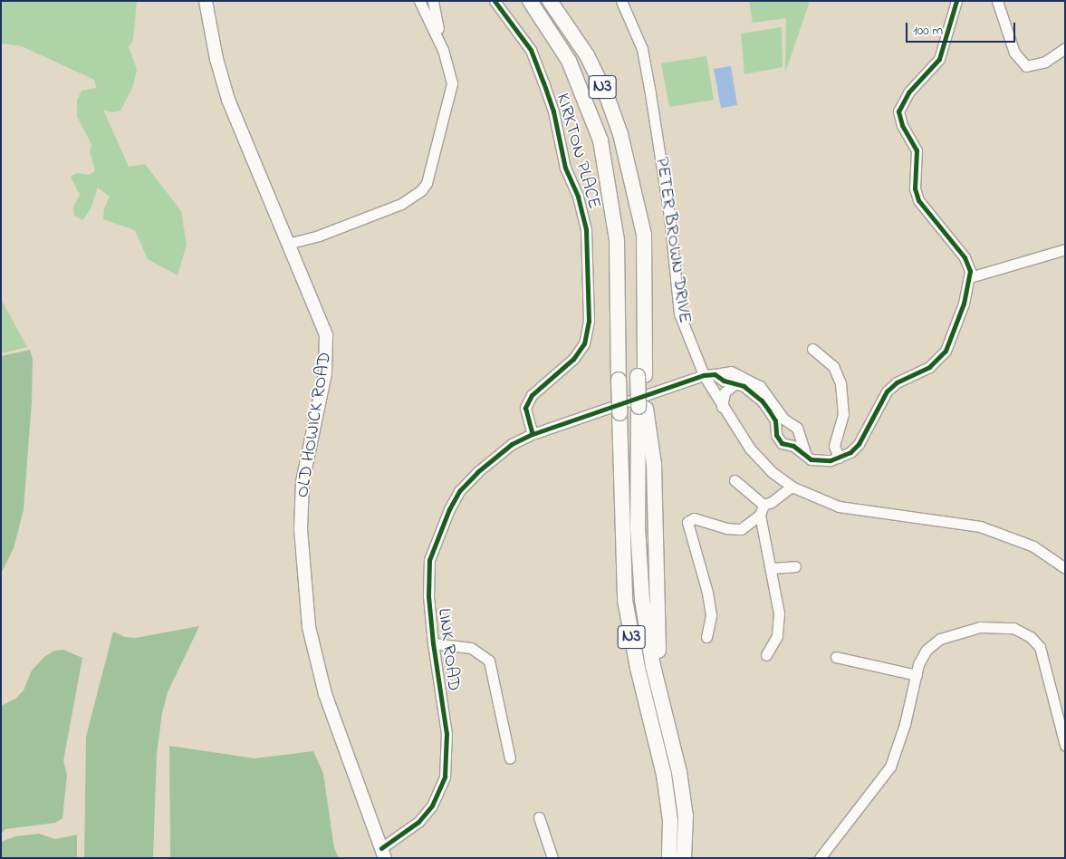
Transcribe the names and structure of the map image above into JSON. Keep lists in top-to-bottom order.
{
  "streets": {
    "highway": ["N3"],
    "main road": ["OLD HOWICK ROAD"],
    "street": ["KIRKTON PLACE", "PETER BROWN DRIVE", "LINK ROAD"]
  },
  "crossings": [
    ["KIRKTON PLACE", "LINK ROAD"],
    ["PETER BROWN DRIVE", "LINK ROAD"],
    ["OLD HOWICK ROAD", "LINK ROAD"]
  ],
  "scale_bar": "100 m"
}
